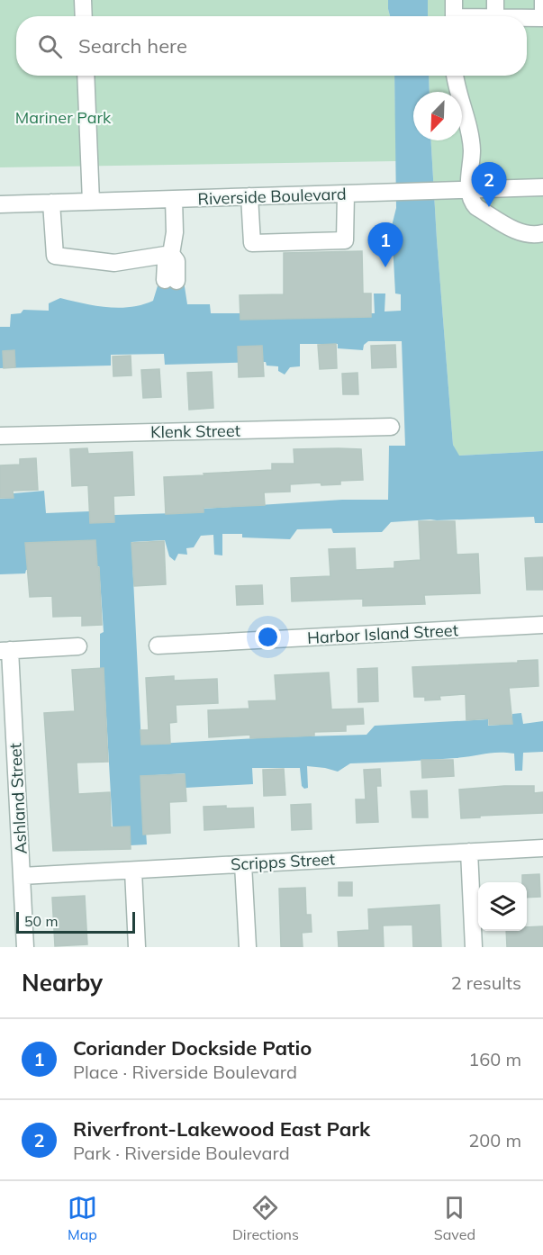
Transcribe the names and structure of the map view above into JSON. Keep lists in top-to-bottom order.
{
  "streets": {
    "street": [
      "Riverside Boulevard",
      "Klenk Street",
      "Harbor Island Street",
      "Ashland Street",
      "Scripps Street"
    ]
  },
  "crossings": [
    ["Ashland Street", "Scripps Street"]
  ],
  "parks": ["Mariner Park"],
  "scale_bar": "50 m",
  "north": "bottom left",
  "page": {
    "search": "Search here",
    "pins": ["2", "1"],
    "scale": "50 m",
    "heading": ["Nearby", "2 results"],
    "list": [
      {
        "mark": "1",
        "name": "Coriander Dockside Patio",
        "note": "Place · Riverside Boulevard",
        "value": "160 m"
      },
      {
        "mark": "2",
        "name": "Riverfront-Lakewood East Park",
        "note": "Park · Riverside Boulevard",
        "value": "200 m"
      }
    ],
    "nav": ["Map", "Directions", "Saved"]
  }
}
